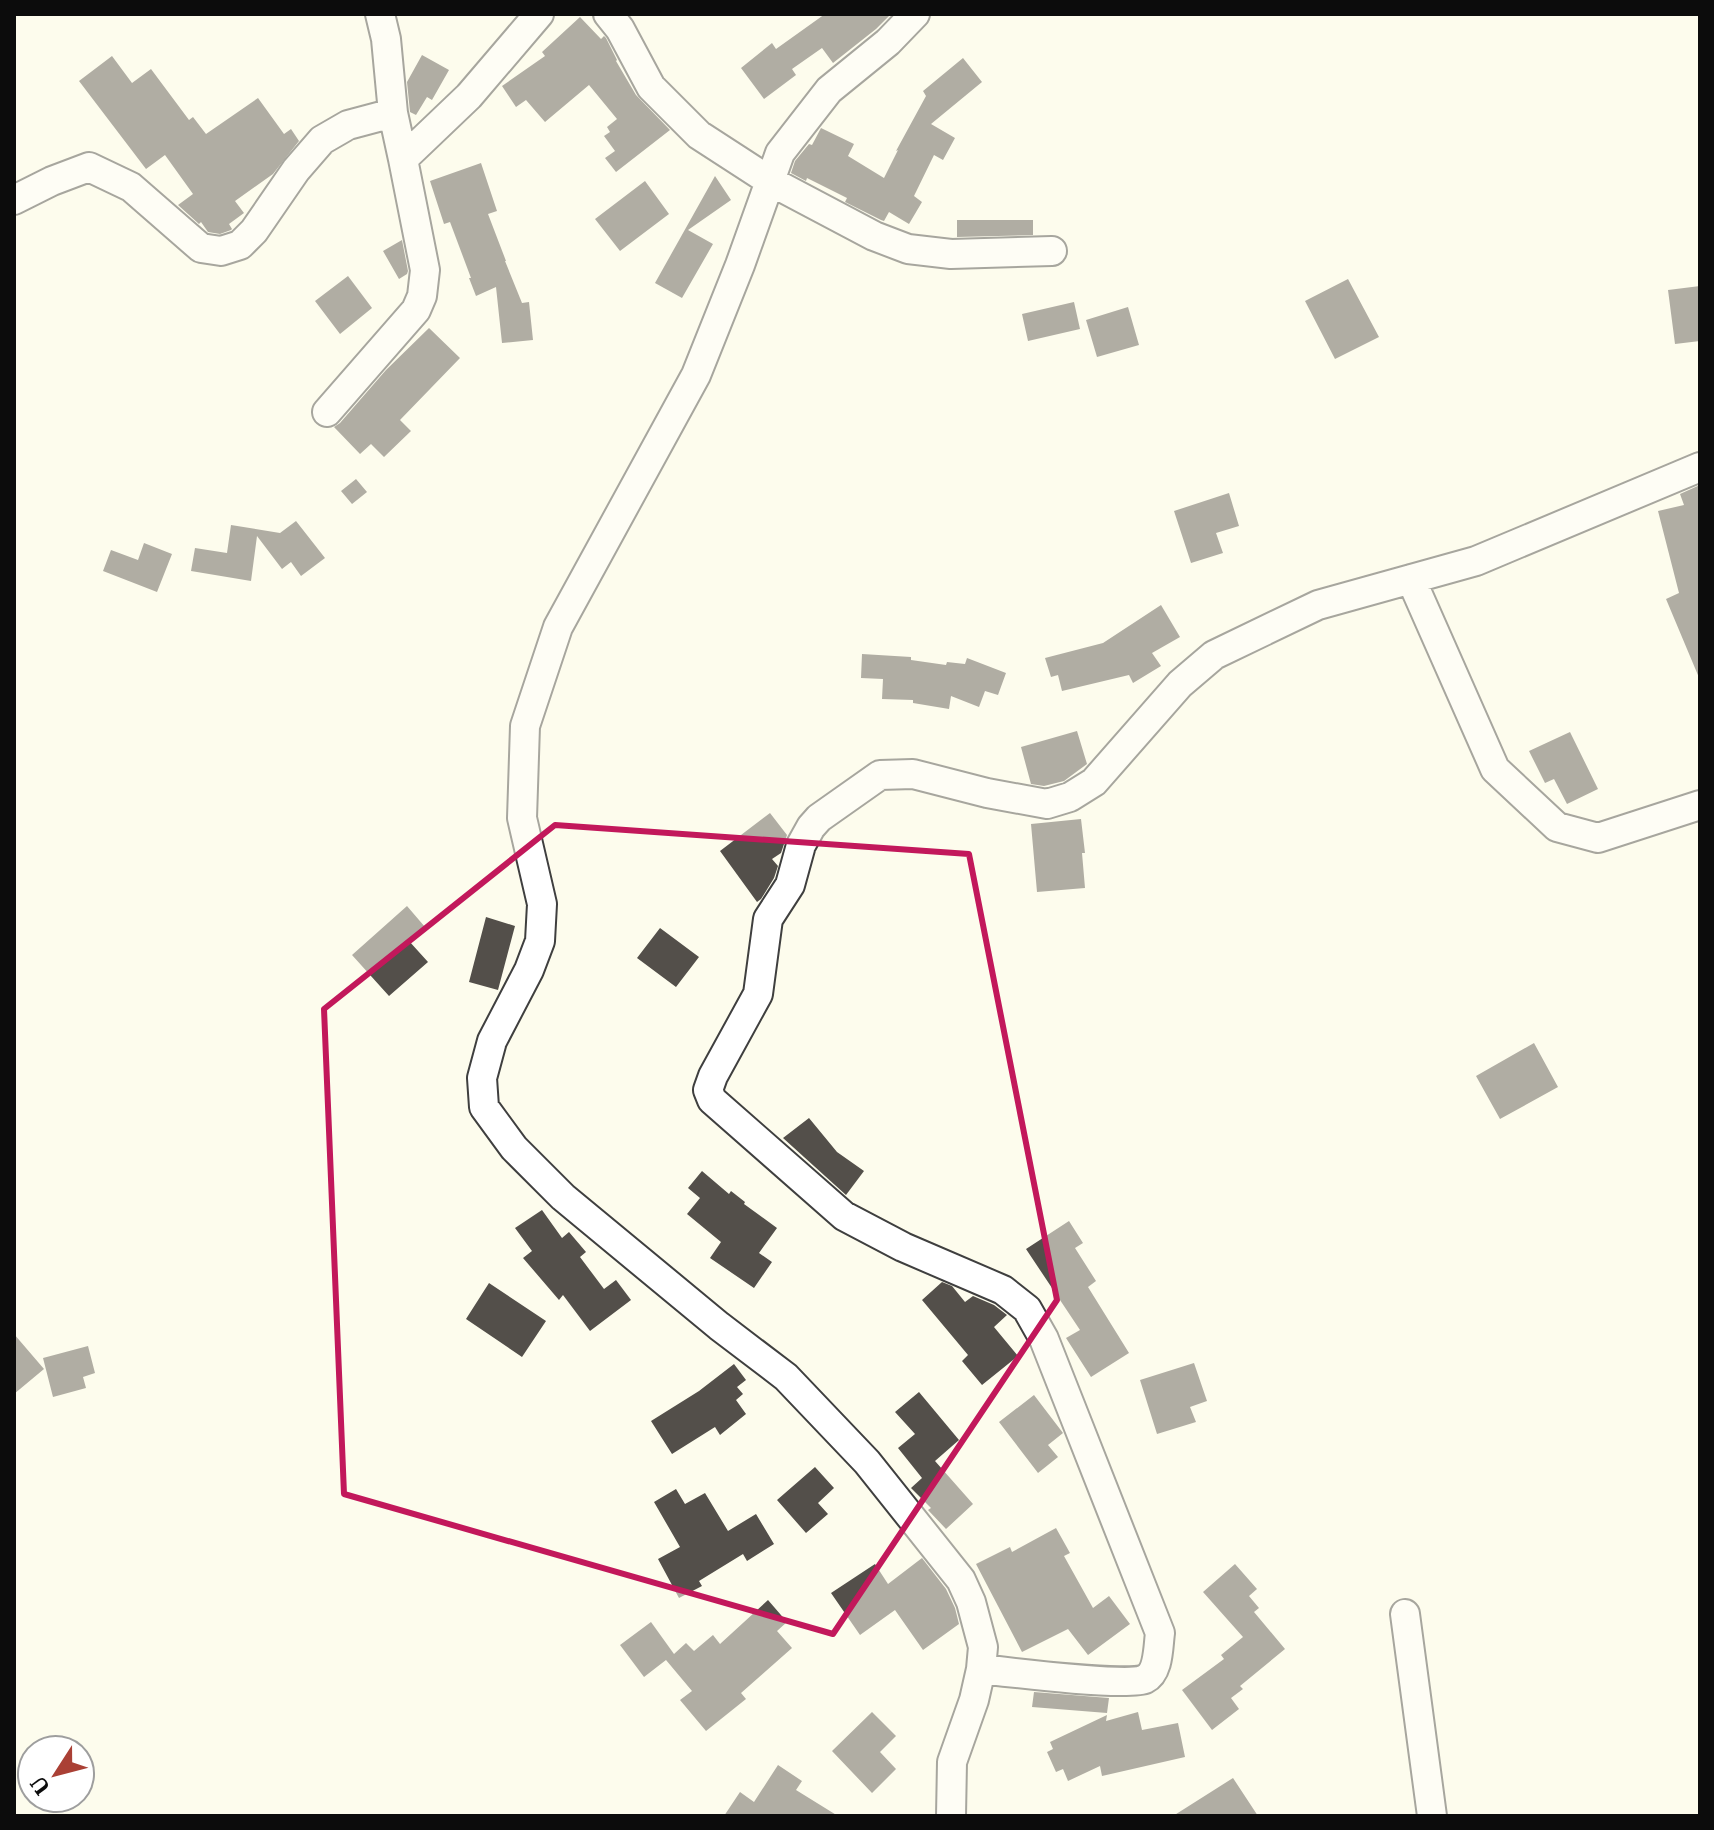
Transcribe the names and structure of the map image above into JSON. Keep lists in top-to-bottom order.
{
  "north": "bottom left"
}
